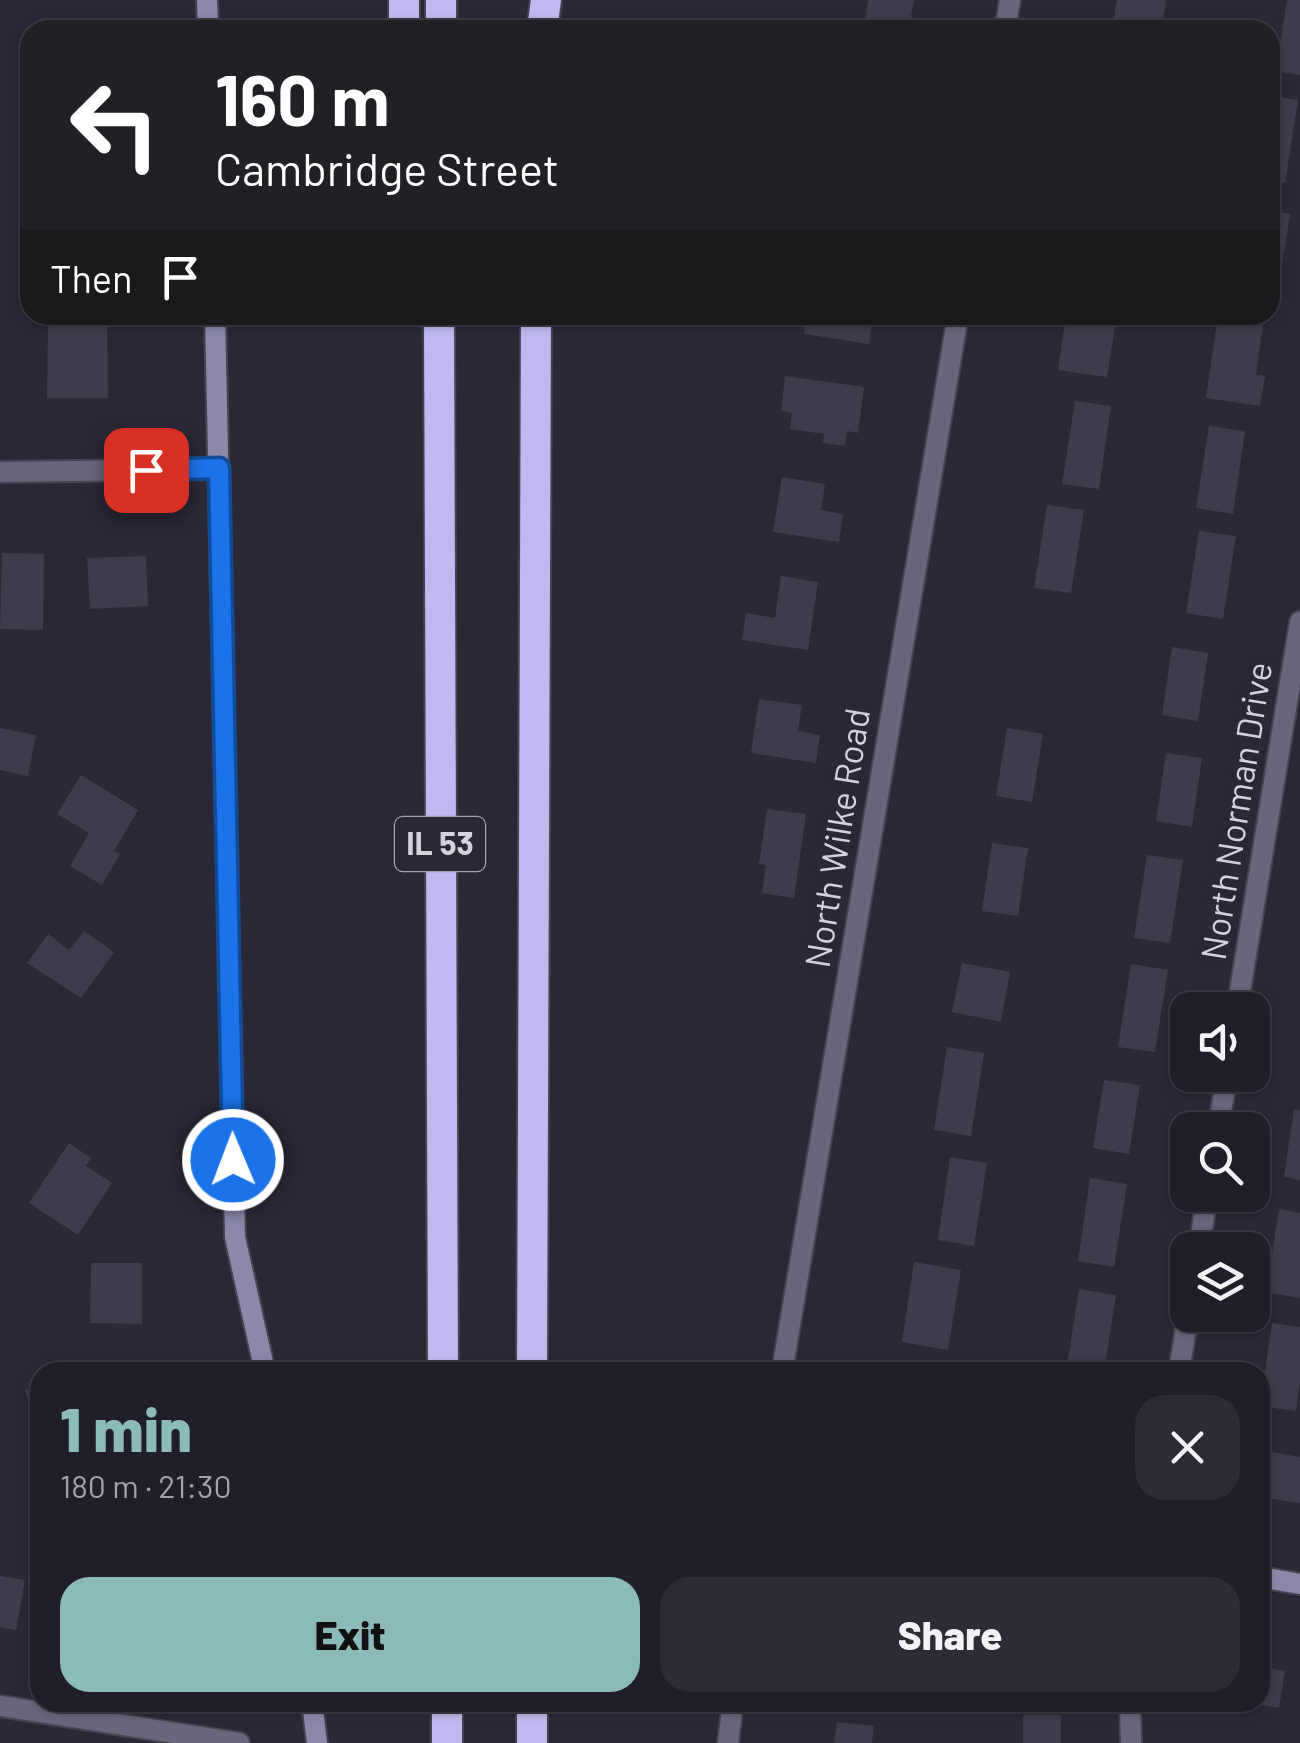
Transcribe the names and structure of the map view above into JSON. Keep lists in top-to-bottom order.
{
  "streets": {
    "highway": ["IL 53"],
    "street": ["North Norman Drive", "North Wilke Road"]
  },
  "page": {
    "turn": ["160 m", "Cambridge Street"],
    "then": "Then",
    "heading": ["1 min", "180 m · 21:30"],
    "buttons": ["Exit", "Share"]
  }
}
